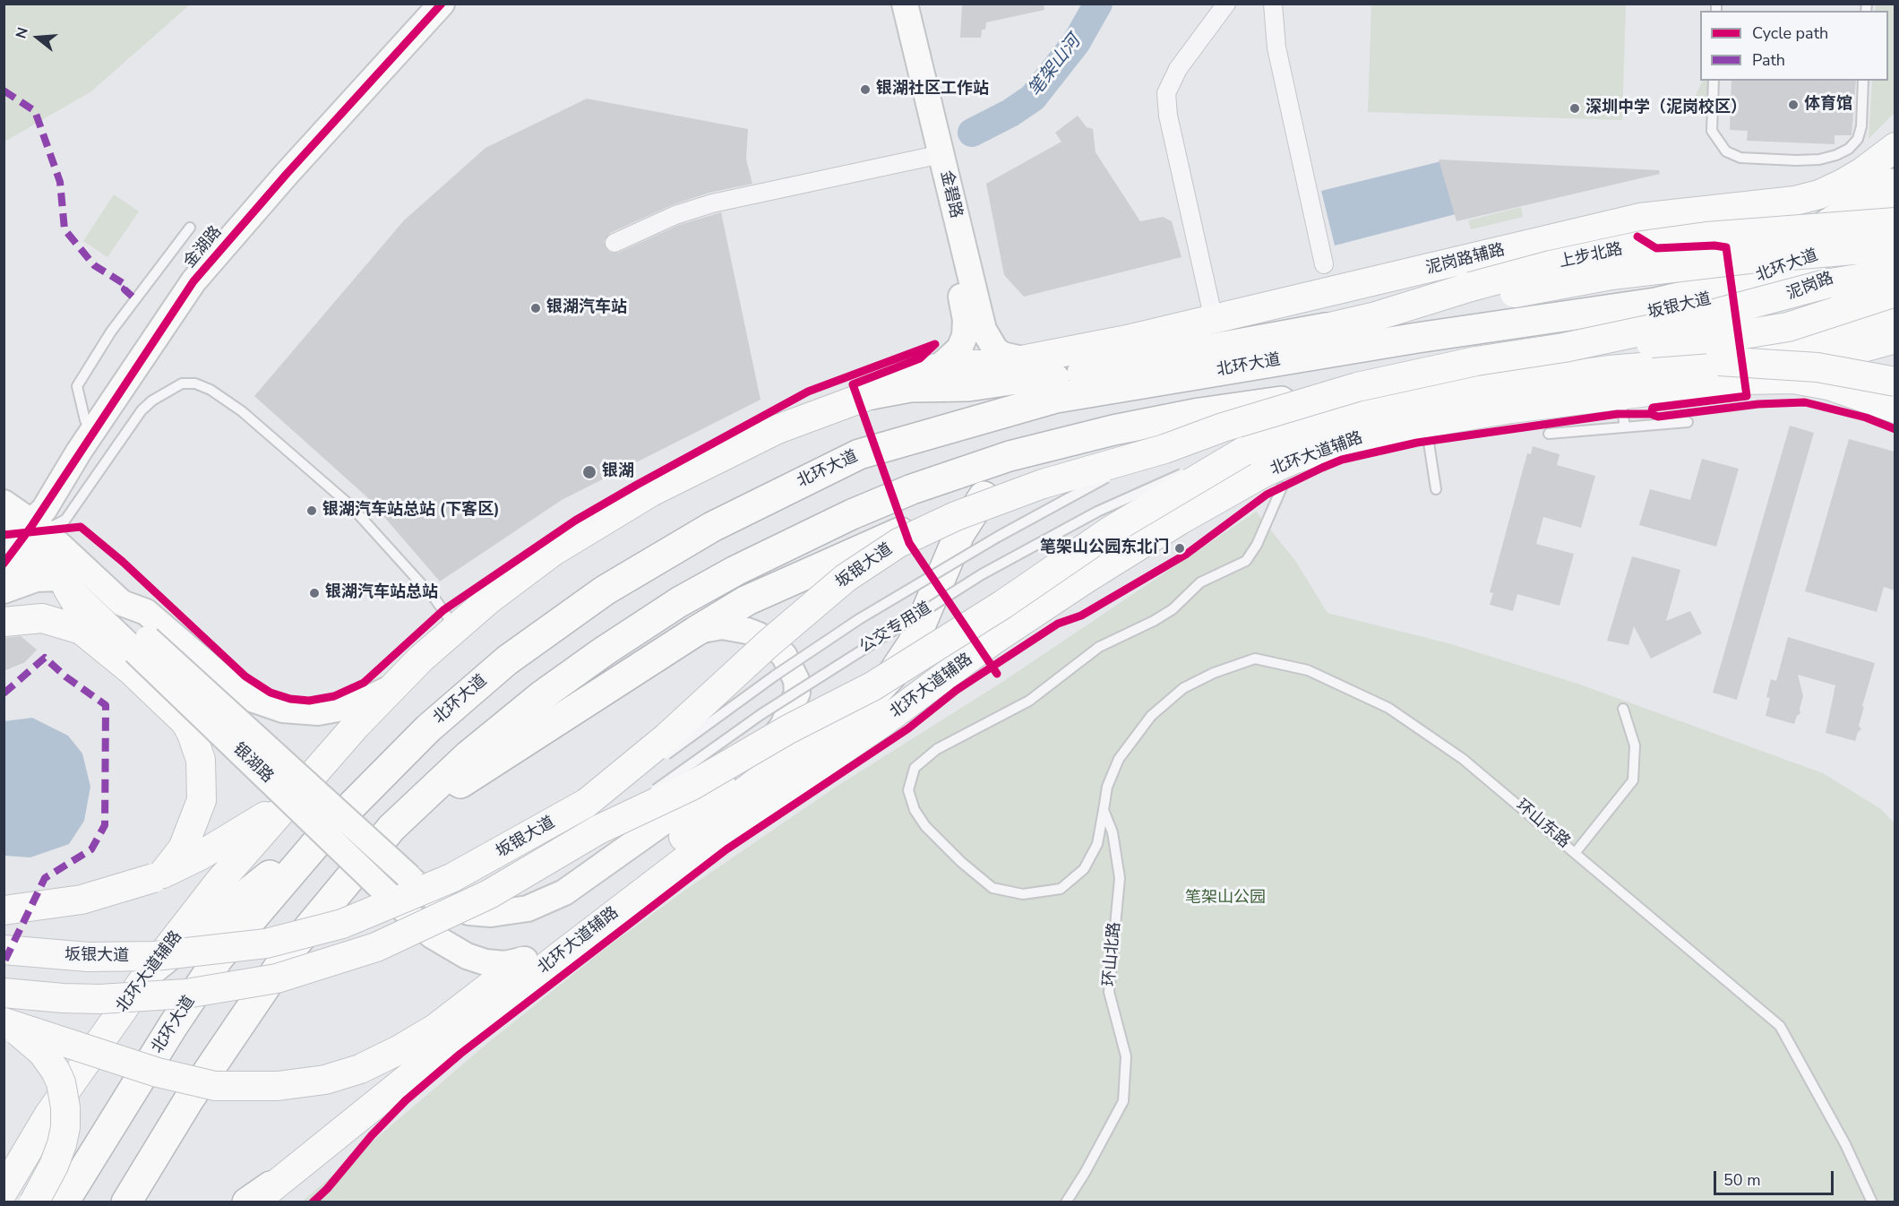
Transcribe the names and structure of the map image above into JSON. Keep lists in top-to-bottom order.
{
  "streets": {
    "highway": ["北环大道", "泥岗路"],
    "main road": [
      "上步北路",
      "泥岗路辅路",
      "坂银大道",
      "北环大道辅路"
    ],
    "street": ["金碧路", "金湖路", "银湖路"],
    "lane": ["公交专用道", "环山东路", "环山北路"]
  },
  "crossings": [
    ["金碧路", "泥岗路辅路"],
    ["金碧路", "北环大道辅路"],
    ["泥岗路辅路", "北环大道辅路"],
    ["坂银大道", "公交专用道"],
    ["环山东路", "环山北路"]
  ],
  "water": ["笔架山河"],
  "parks": ["笔架山公园"],
  "places": [
    "银湖社区工作站",
    "体育馆",
    "深圳中学（泥岗校区）",
    "银湖汽车站",
    "银湖",
    "银湖汽车站总站 (下客区)",
    "笔架山公园东北门",
    "银湖汽车站总站"
  ],
  "legend": ["Cycle path", "Path"],
  "scale_bar": "50 m",
  "north": "left"
}
